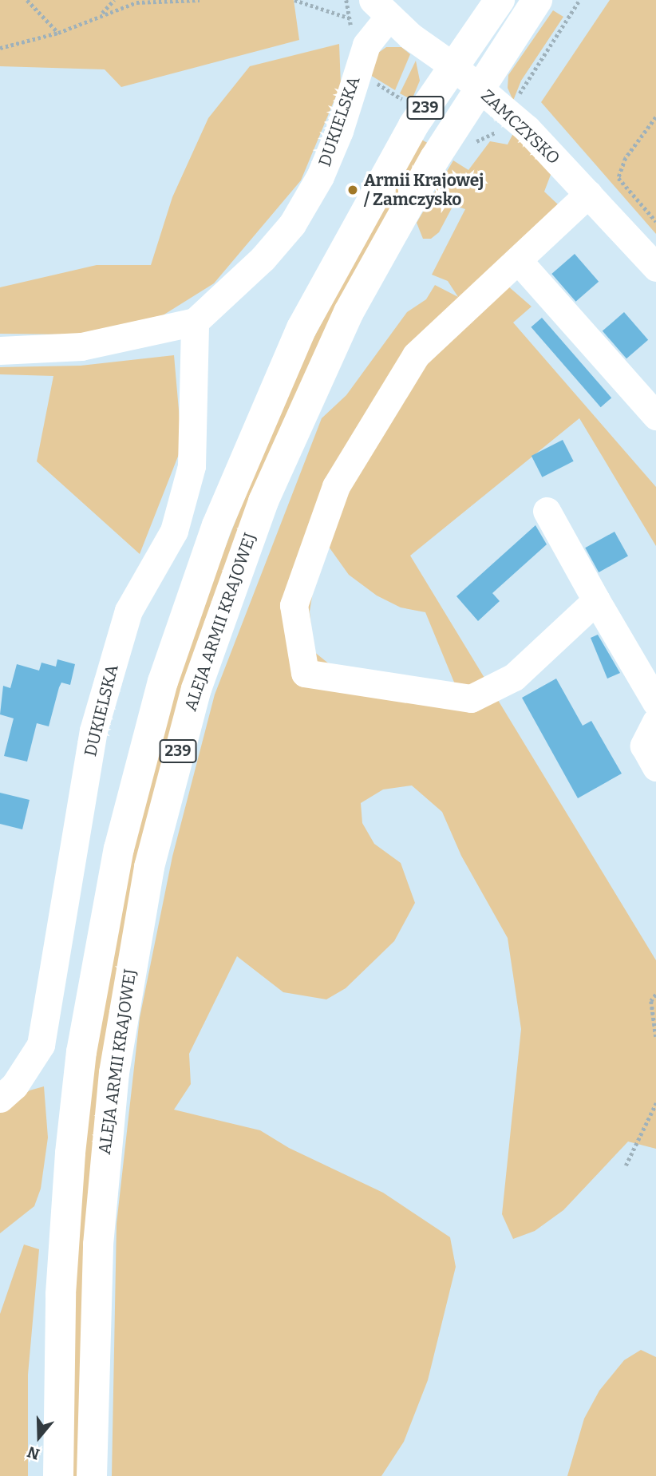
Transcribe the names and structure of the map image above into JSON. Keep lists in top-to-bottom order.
{
  "streets": {
    "main road": ["239", "ALEJA ARMII KRAJOWEJ"],
    "street": ["DUKIELSKA", "ZAMCZYSKO"]
  },
  "crossings": [
    ["DUKIELSKA", "ZAMCZYSKO"],
    ["ZAMCZYSKO", "ALEJA ARMII KRAJOWEJ"]
  ],
  "places": ["Armii Krajowej / Zamczysko"],
  "north": "bottom"
}
